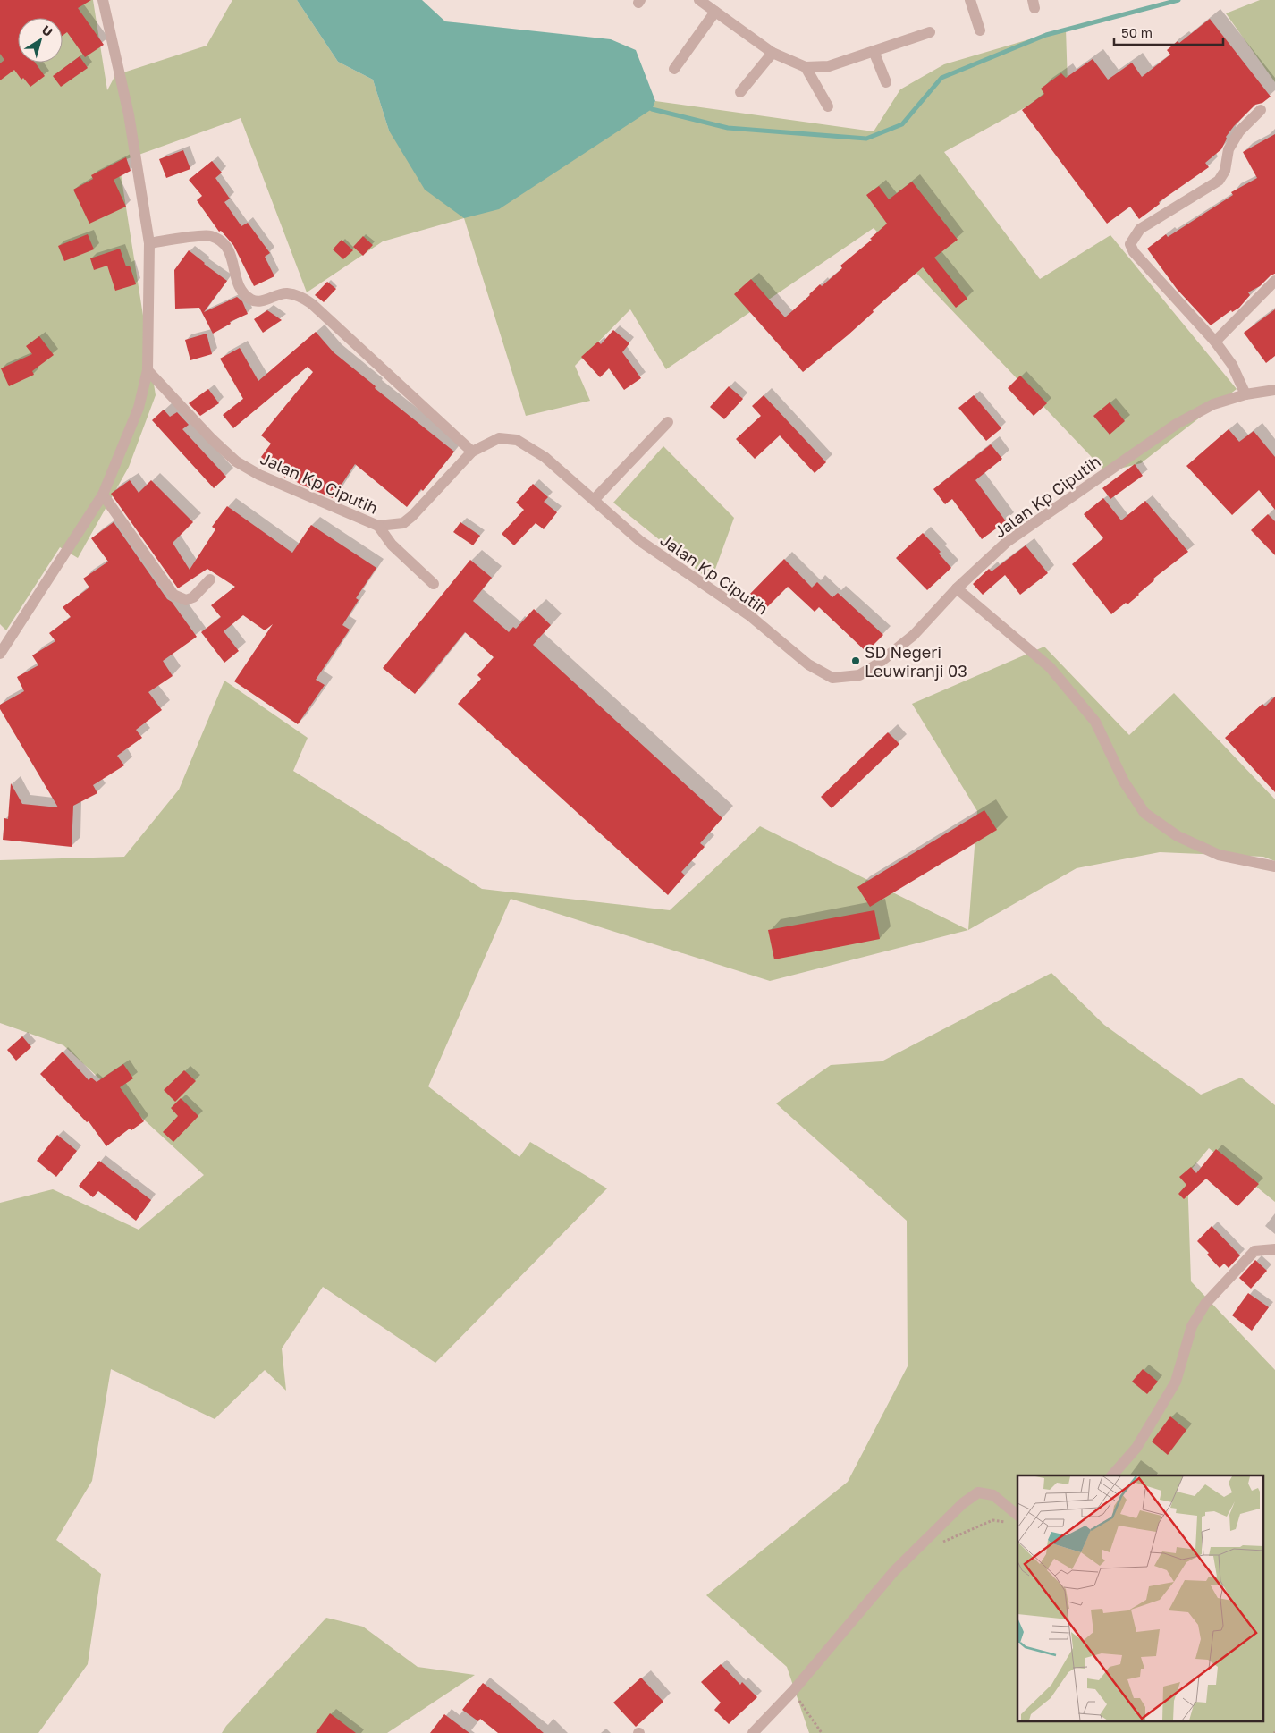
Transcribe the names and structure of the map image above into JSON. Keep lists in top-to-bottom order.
{
  "streets": {
    "street": ["Jalan Kp Ciputih"]
  },
  "places": ["SD Negeri Leuwiranji 03"],
  "scale_bar": "50 m",
  "north": "top right"
}
